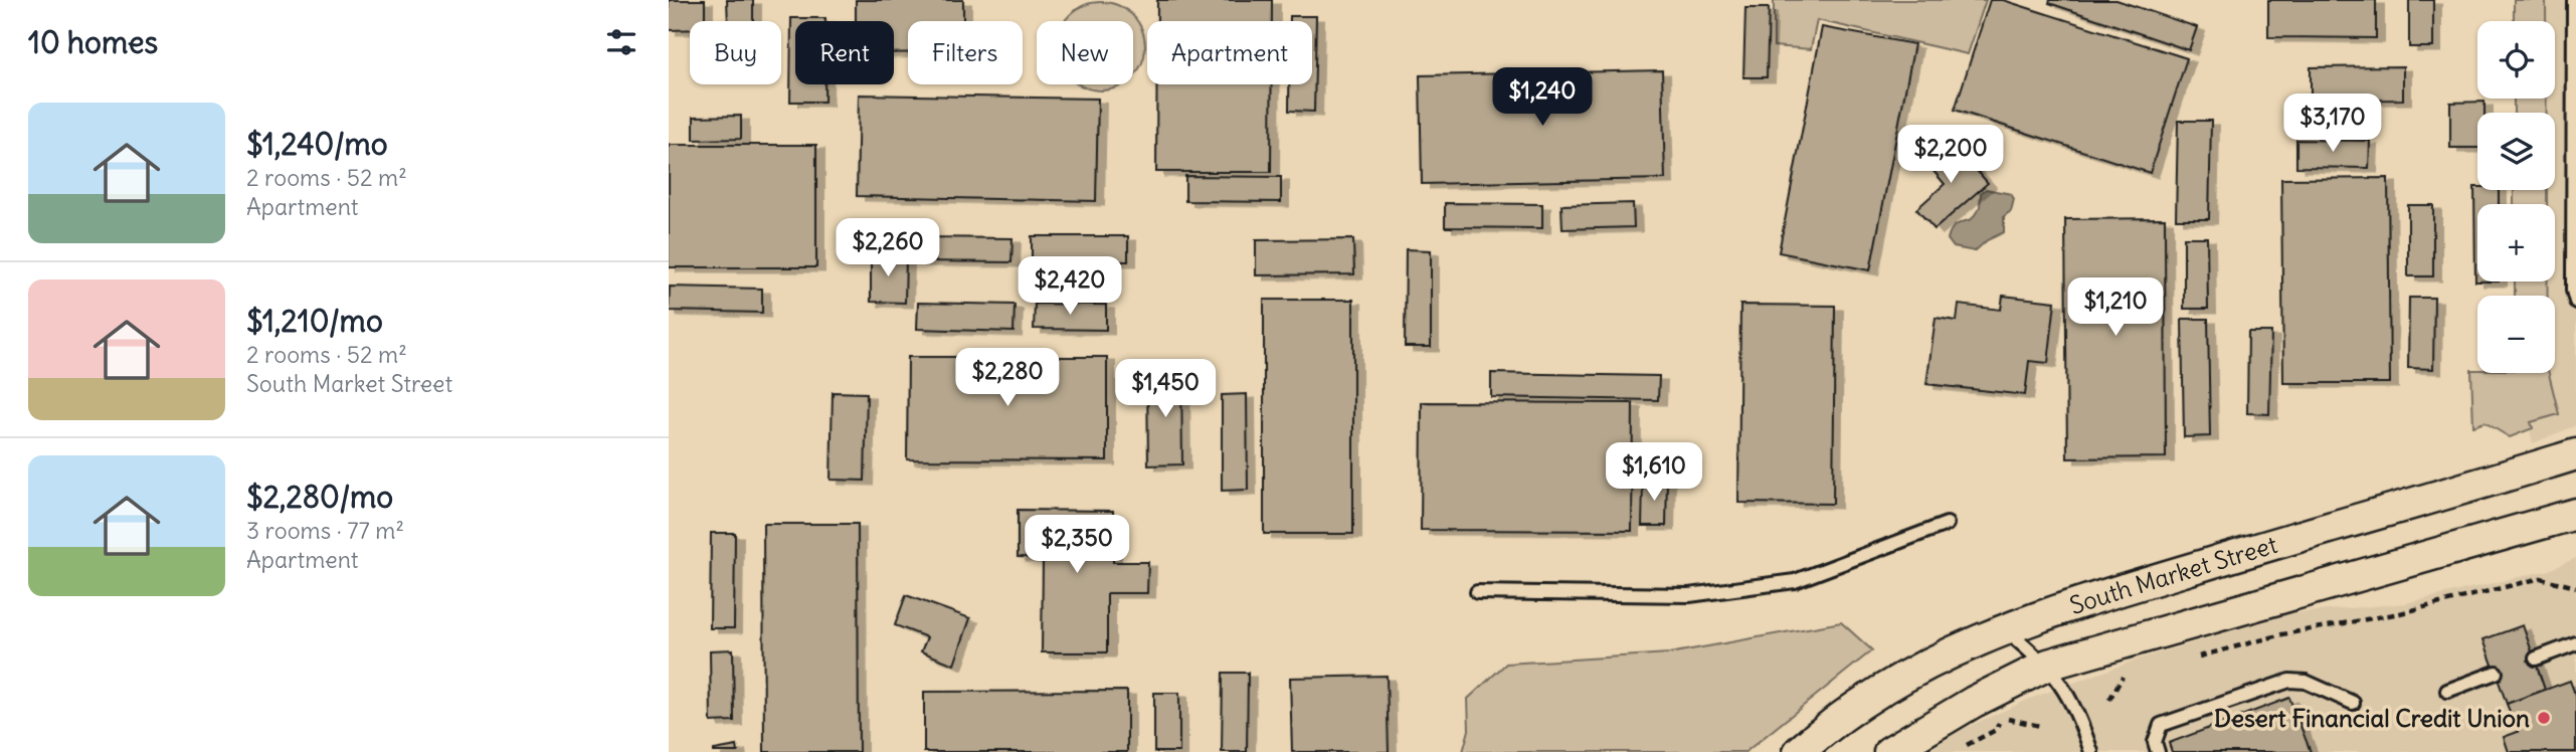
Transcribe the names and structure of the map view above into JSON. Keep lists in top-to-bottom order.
{
  "streets": {
    "street": ["South Market Street"]
  },
  "places": ["Desert Financial Credit Union"],
  "page": {
    "heading": "10 homes",
    "map_buttons": ["+", "−"],
    "chip": [
      "Buy",
      "Rent",
      "Filters",
      "New",
      "Apartment"
    ],
    "price": [
      "$1,240",
      "$3,170",
      "$2,200",
      "$2,260",
      "$2,420",
      "$1,210",
      "$2,280",
      "$1,450",
      "$1,610",
      "$2,350"
    ],
    "list": [
      {
        "name": "$1,240/mo",
        "note": "2 rooms · 52 m² · Apartment"
      },
      {
        "name": "$1,210/mo",
        "note": "2 rooms · 52 m² · South Market Street"
      },
      {
        "name": "$2,280/mo",
        "note": "3 rooms · 77 m² · Apartment"
      }
    ]
  }
}
